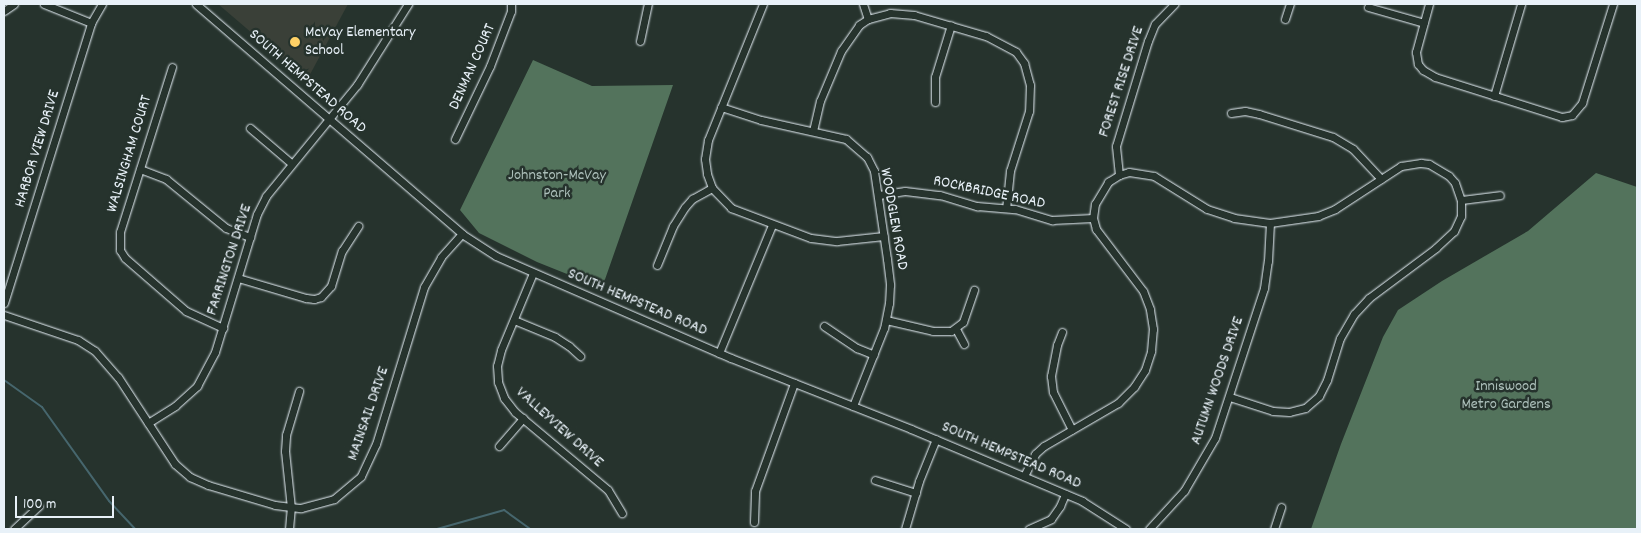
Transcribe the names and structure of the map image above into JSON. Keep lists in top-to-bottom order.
{
  "streets": {
    "street": [
      "DENMAN COURT",
      "SOUTH HEMPSTEAD ROAD",
      "FOREST RISE DRIVE",
      "HARBOR VIEW DRIVE",
      "WALSINGHAM COURT",
      "ROCKBRIDGE ROAD",
      "WOODGLEN ROAD",
      "FARRINGTON DRIVE",
      "AUTUMN WOODS DRIVE",
      "MAINSAIL DRIVE",
      "VALLEYVIEW DRIVE"
    ]
  },
  "crossings": [
    ["SOUTH HEMPSTEAD ROAD", "WOODGLEN ROAD"],
    ["SOUTH HEMPSTEAD ROAD", "FARRINGTON DRIVE"],
    ["SOUTH HEMPSTEAD ROAD", "MAINSAIL DRIVE"],
    ["SOUTH HEMPSTEAD ROAD", "VALLEYVIEW DRIVE"],
    ["WALSINGHAM COURT", "FARRINGTON DRIVE"],
    ["ROCKBRIDGE ROAD", "WOODGLEN ROAD"],
    ["FARRINGTON DRIVE", "MAINSAIL DRIVE"]
  ],
  "parks": ["Johnston-McVay Park", "Inniswood Metro Gardens"],
  "places": ["McVay Elementary School"],
  "scale_bar": "100 m"
}
